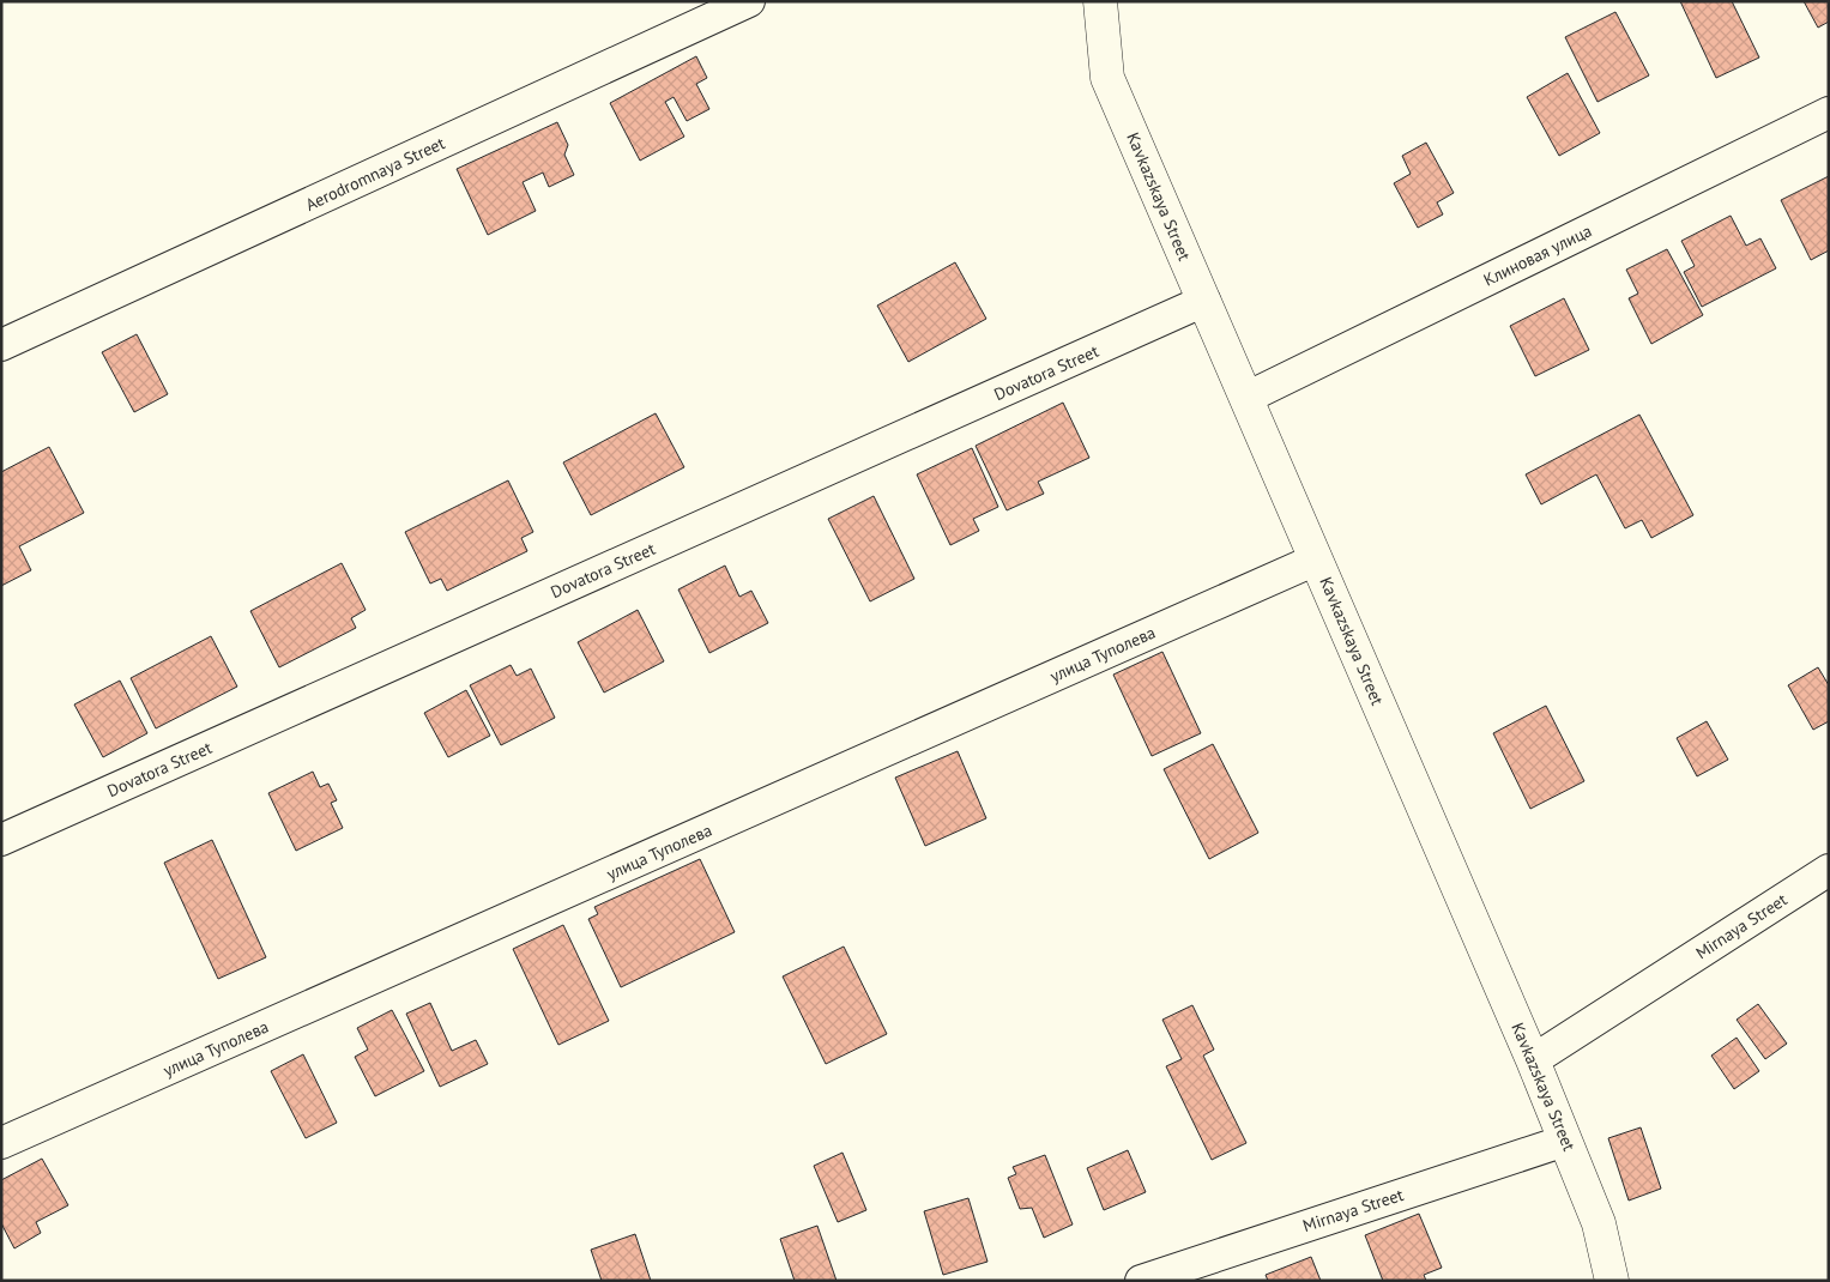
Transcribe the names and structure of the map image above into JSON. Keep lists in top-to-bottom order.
{
  "streets": {
    "street": [
      "Aerodromnaya Street",
      "Kavkazskaya Street",
      "Клиновая улица",
      "Dovatora Street",
      "улица Туполева",
      "Mirnaya Street"
    ]
  },
  "crossings": [
    ["Kavkazskaya Street", "Клиновая улица"],
    ["Kavkazskaya Street", "Dovatora Street"],
    ["Kavkazskaya Street", "улица Туполева"],
    ["Kavkazskaya Street", "Mirnaya Street"]
  ]
}
